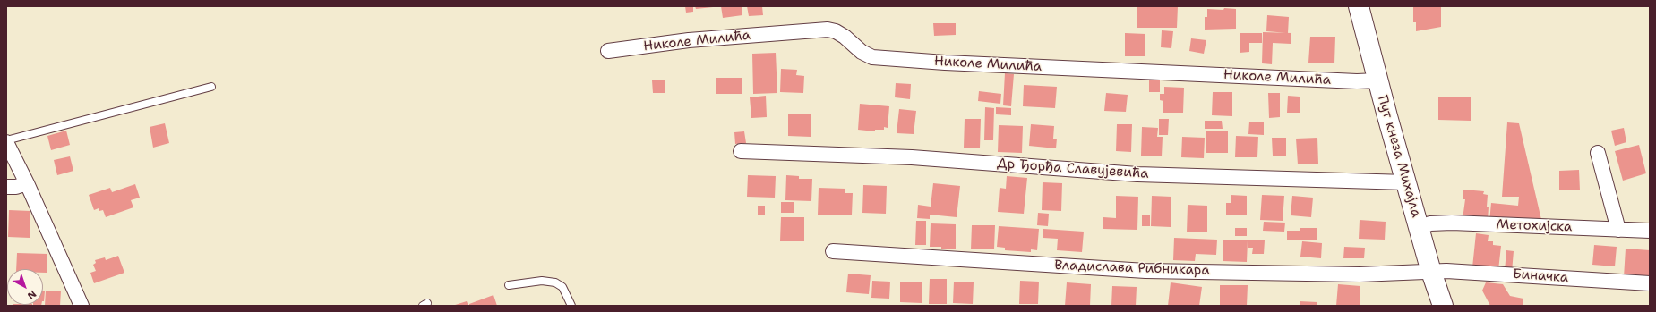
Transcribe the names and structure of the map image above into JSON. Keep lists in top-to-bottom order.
{
  "streets": {
    "main road": ["Пут кнеза Михајла"],
    "street": [
      "Николе Милића",
      "Др Ђорђа Славујевића",
      "Метохијска",
      "Владислава Рибникара",
      "Биначка"
    ]
  },
  "crossings": [
    ["Николе Милића", "Пут кнеза Михајла"],
    ["Пут кнеза Михајла", "Др Ђорђа Славујевића"],
    ["Пут кнеза Михајла", "Метохијска"],
    ["Пут кнеза Михајла", "Владислава Рибникара"],
    ["Пут кнеза Михајла", "Биначка"],
    ["Владислава Рибникара", "Биначка"]
  ],
  "north": "bottom right"
}
